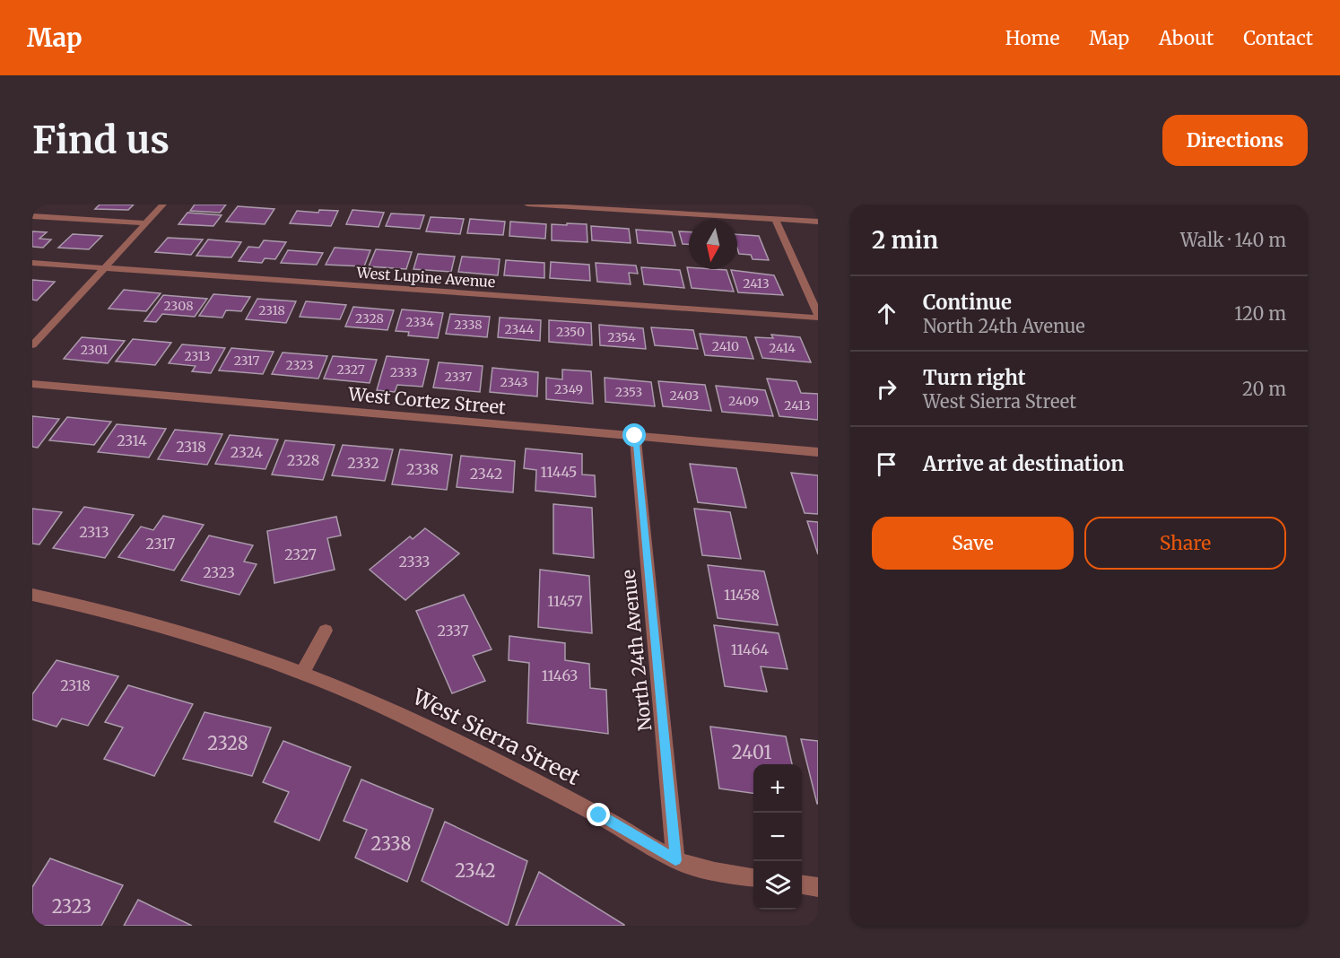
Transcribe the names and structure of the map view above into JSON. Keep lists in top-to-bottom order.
{
  "streets": {
    "street": [
      "West Lupine Avenue",
      "West Cortez Street",
      "North 24th Avenue",
      "West Sierra Street"
    ]
  },
  "crossings": [
    ["West Cortez Street", "North 24th Avenue"],
    ["North 24th Avenue", "West Sierra Street"]
  ],
  "house_numbers": [
    "2413",
    "2308",
    "2318",
    "2328",
    "2334",
    "2338",
    "2344",
    "2350",
    "2354",
    "2410",
    "2414",
    "2301",
    "2313",
    "2317",
    "2323",
    "2327",
    "2333",
    "2337",
    "2343",
    "2349",
    "2353",
    "2403",
    "2409",
    "2413",
    "2314",
    "2318",
    "2324",
    "2328",
    "2332",
    "2338",
    "11445",
    "2342",
    "2313",
    "2317",
    "2327",
    "2333",
    "2323",
    "11458",
    "11457",
    "2337",
    "11464",
    "11463",
    "2318",
    "2328",
    "2401",
    "2338",
    "2342",
    "2323"
  ],
  "north": "bottom",
  "page": {
    "header": "Map",
    "nav": [
      "Home",
      "Map",
      "About",
      "Contact"
    ],
    "buttons": [
      "Directions",
      ["Save", "Share"]
    ],
    "title": "Find us",
    "heading": ["2 min", "Walk · 140 m"],
    "list": [
      ["Continue", "North 24th Avenue", "120 m"],
      ["Turn right", "West Sierra Street", "20 m"],
      "Arrive at destination"
    ],
    "map_buttons": ["+", "−"]
  }
}
